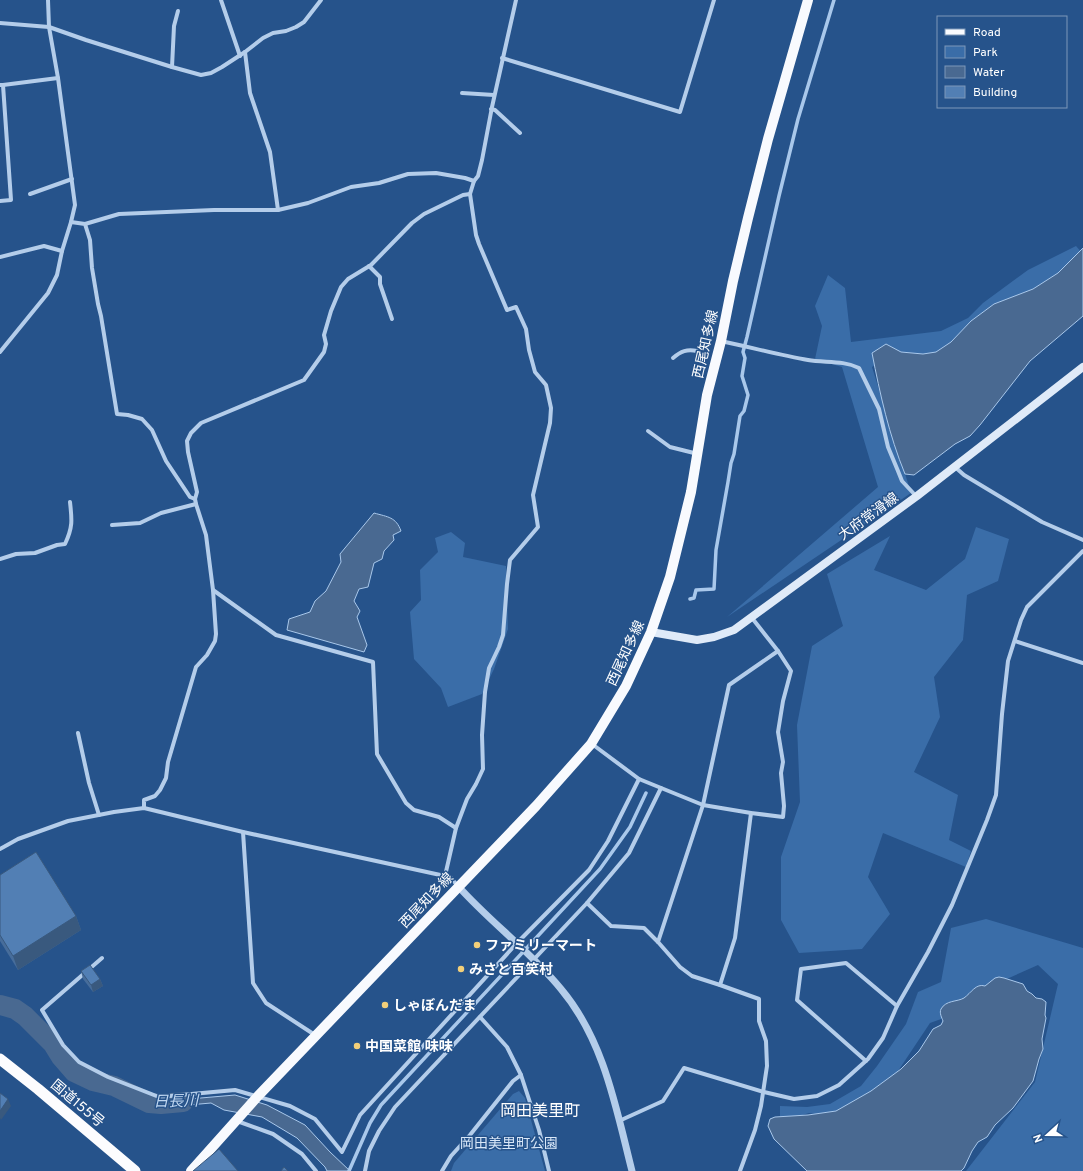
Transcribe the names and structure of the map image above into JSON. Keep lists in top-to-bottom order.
{
  "streets": {
    "highway": ["国道155号"],
    "main road": ["西尾知多線", "大府常滑線"]
  },
  "crossings": [
    ["西尾知多線", "大府常滑線"]
  ],
  "districts": ["岡田美里町"],
  "water": ["日長川"],
  "parks": ["岡田美里町公園"],
  "places": [
    "ファミリーマート",
    "みさと百笑村",
    "しゃぼんだま",
    "中国菜館 味味"
  ],
  "legend": [
    "Road",
    "Park",
    "Water",
    "Building"
  ],
  "north": "left"
}
